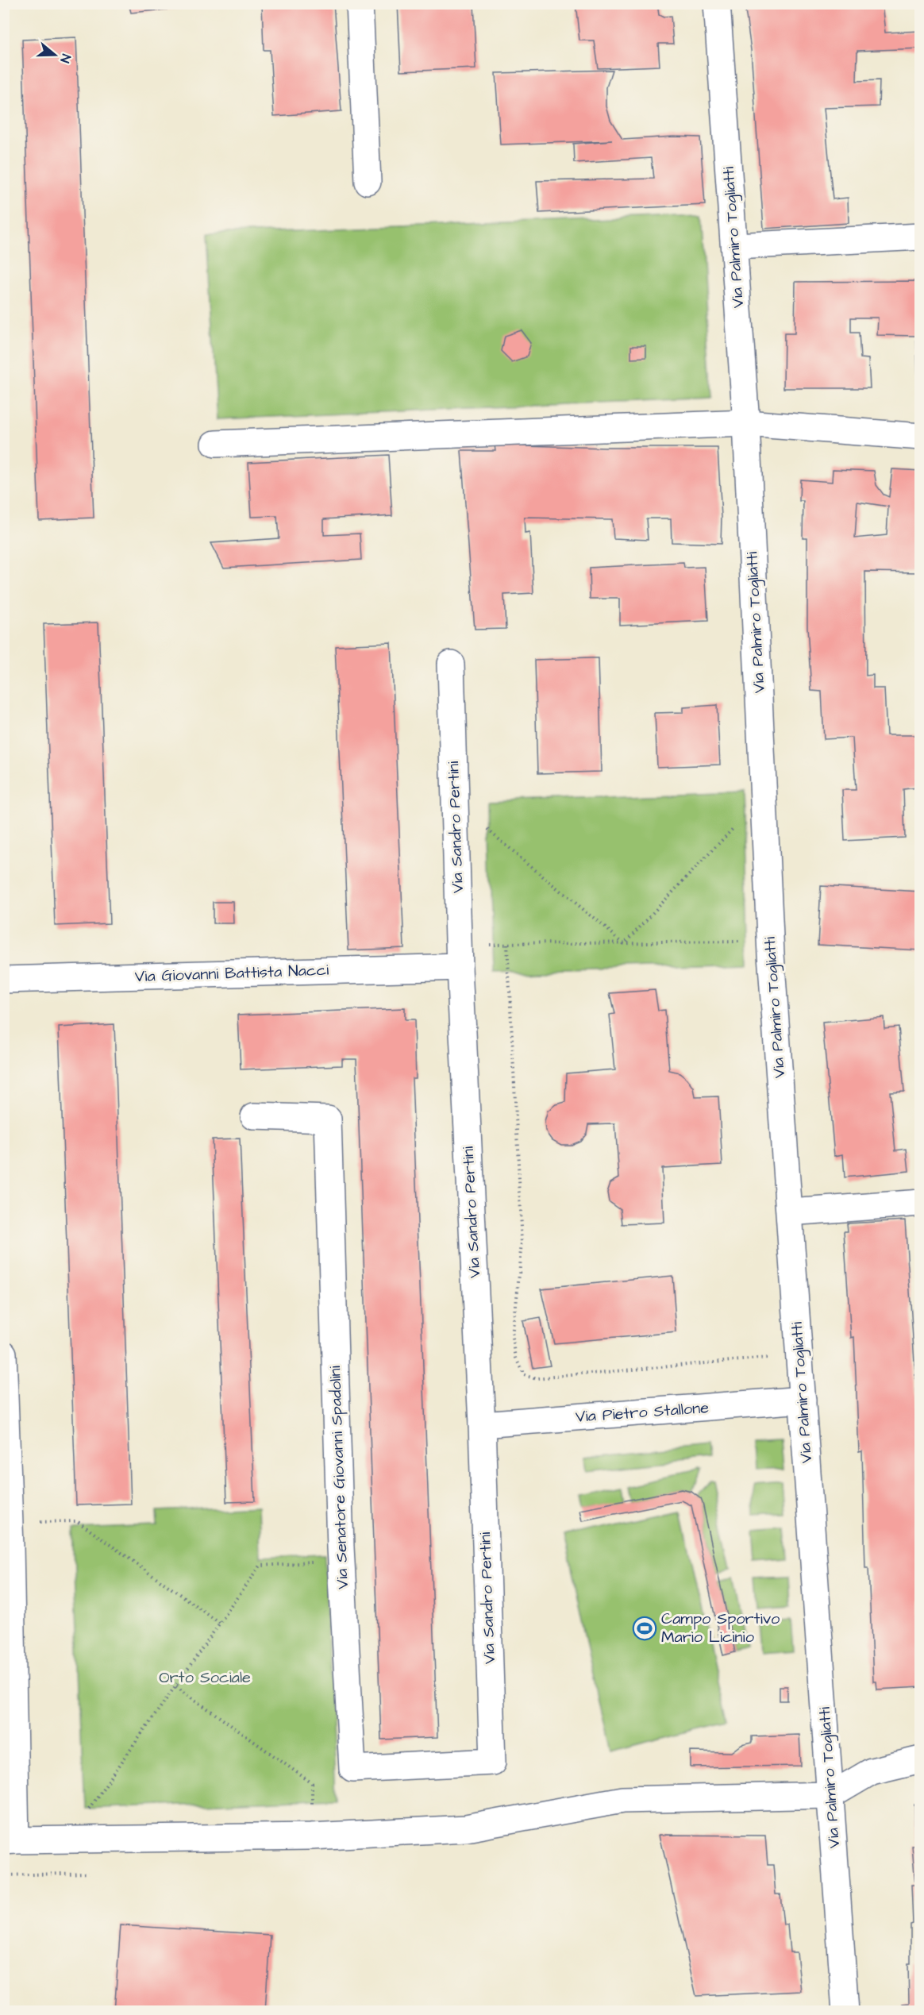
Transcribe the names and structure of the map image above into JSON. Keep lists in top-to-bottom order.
{
  "streets": {
    "street": [
      "Via Palmiro Togliatti",
      "Via Sandro Pertini",
      "Via Giovanni Battista Nacci",
      "Via Pietro Stallone",
      "Via Senatore Giovanni Spadolini"
    ]
  },
  "crossings": [
    ["Via Palmiro Togliatti", "Via Pietro Stallone"],
    ["Via Sandro Pertini", "Via Giovanni Battista Nacci"],
    ["Via Sandro Pertini", "Via Pietro Stallone"],
    ["Via Sandro Pertini", "Via Senatore Giovanni Spadolini"]
  ],
  "parks": ["Orto Sociale"],
  "places": {
    "sports": ["Campo Sportivo Mario Licinio"]
  },
  "north": "right"
}
